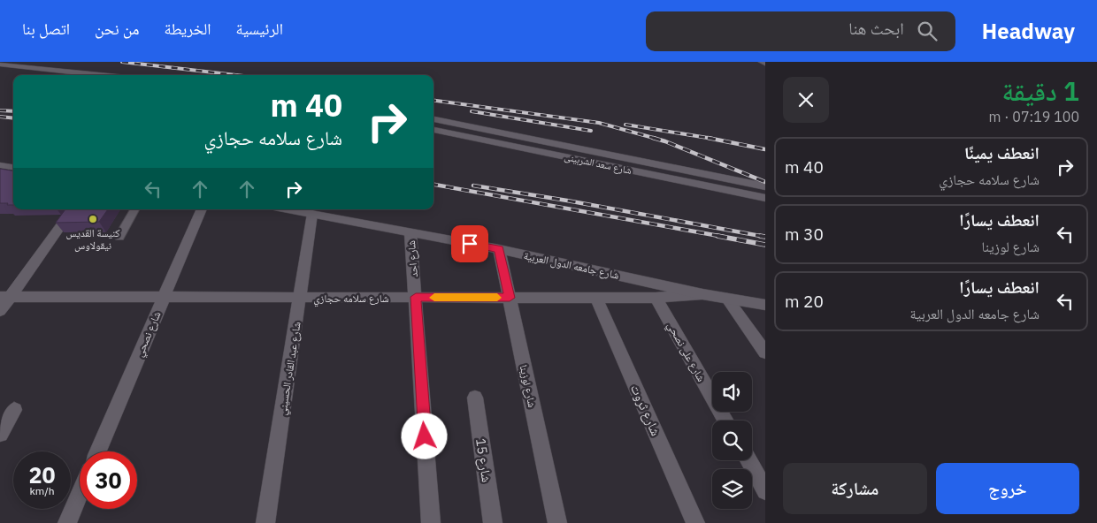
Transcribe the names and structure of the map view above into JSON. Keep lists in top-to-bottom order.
{
  "streets": {
    "street": [
      "شارع سعد الشربينى",
      "شارع احد",
      "شارع جامعه الدول العربية",
      "شارع سلامه حجازي",
      "شارع نصحي",
      "شارع على نصحي",
      "شارع عبد القادر الحسيني",
      "شارع لوزينا",
      "شارع ثروت",
      "شارع 15"
    ]
  },
  "crossings": [
    ["شارع احد", "شارع جامعه الدول العربية"],
    ["شارع احد", "شارع سلامه حجازي"],
    ["شارع جامعه الدول العربية", "شارع سلامه حجازي"],
    ["شارع جامعه الدول العربية", "شارع عبد القادر الحسيني"],
    ["شارع جامعه الدول العربية", "شارع لوزينا"],
    ["شارع سلامه حجازي", "شارع نصحي"],
    ["شارع سلامه حجازي", "شارع على نصحي"],
    ["شارع سلامه حجازي", "شارع عبد القادر الحسيني"],
    ["شارع سلامه حجازي", "شارع لوزينا"],
    ["شارع سلامه حجازي", "شارع ثروت"]
  ],
  "places": ["كنيسة القديس نيقولاوس"],
  "page": {
    "header": "Headway",
    "search": "ابحث هنا",
    "nav": [
      "الرئيسية",
      "الخريطة",
      "من نحن",
      "اتصل بنا"
    ],
    "heading": ["1 دقيقة", "100 m · 07:19"],
    "turn": ["40 m", "شارع سلامه حجازي"],
    "list": [
      {
        "name": "انعطف يمينًا",
        "note": "شارع سلامه حجازي",
        "value": "40 m"
      },
      {
        "name": "انعطف يسارًا",
        "note": "شارع لوزينا",
        "value": "30 m"
      },
      {
        "name": "انعطف يسارًا",
        "note": "شارع جامعه الدول العربية",
        "value": "20 m"
      }
    ],
    "speed": "20 km/h",
    "limit": "30",
    "buttons": ["خروج", "مشاركة"]
  }
}
